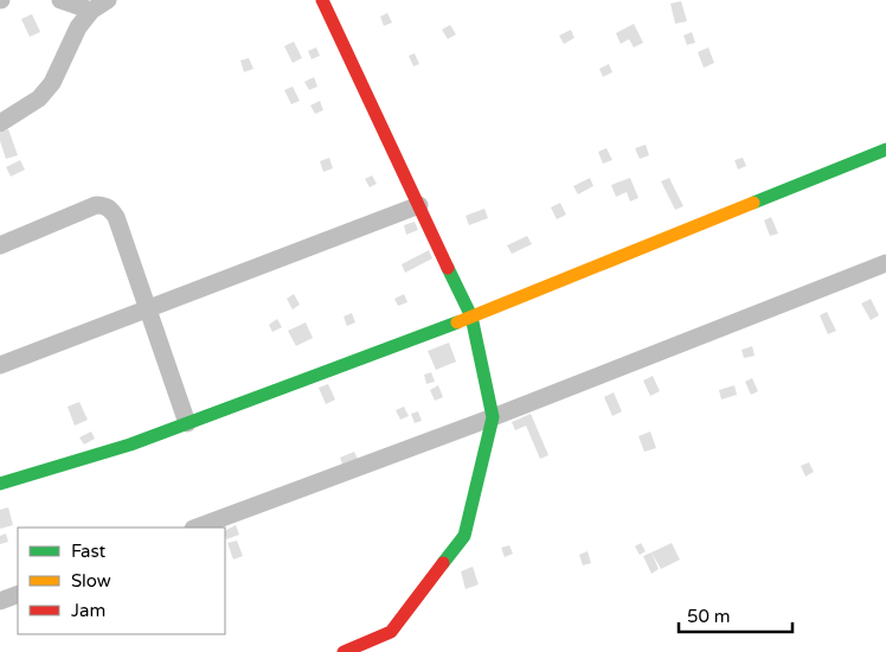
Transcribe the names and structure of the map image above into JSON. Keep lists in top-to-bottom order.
{
  "legend": ["Fast", "Slow", "Jam"],
  "scale_bar": "50 m"
}
